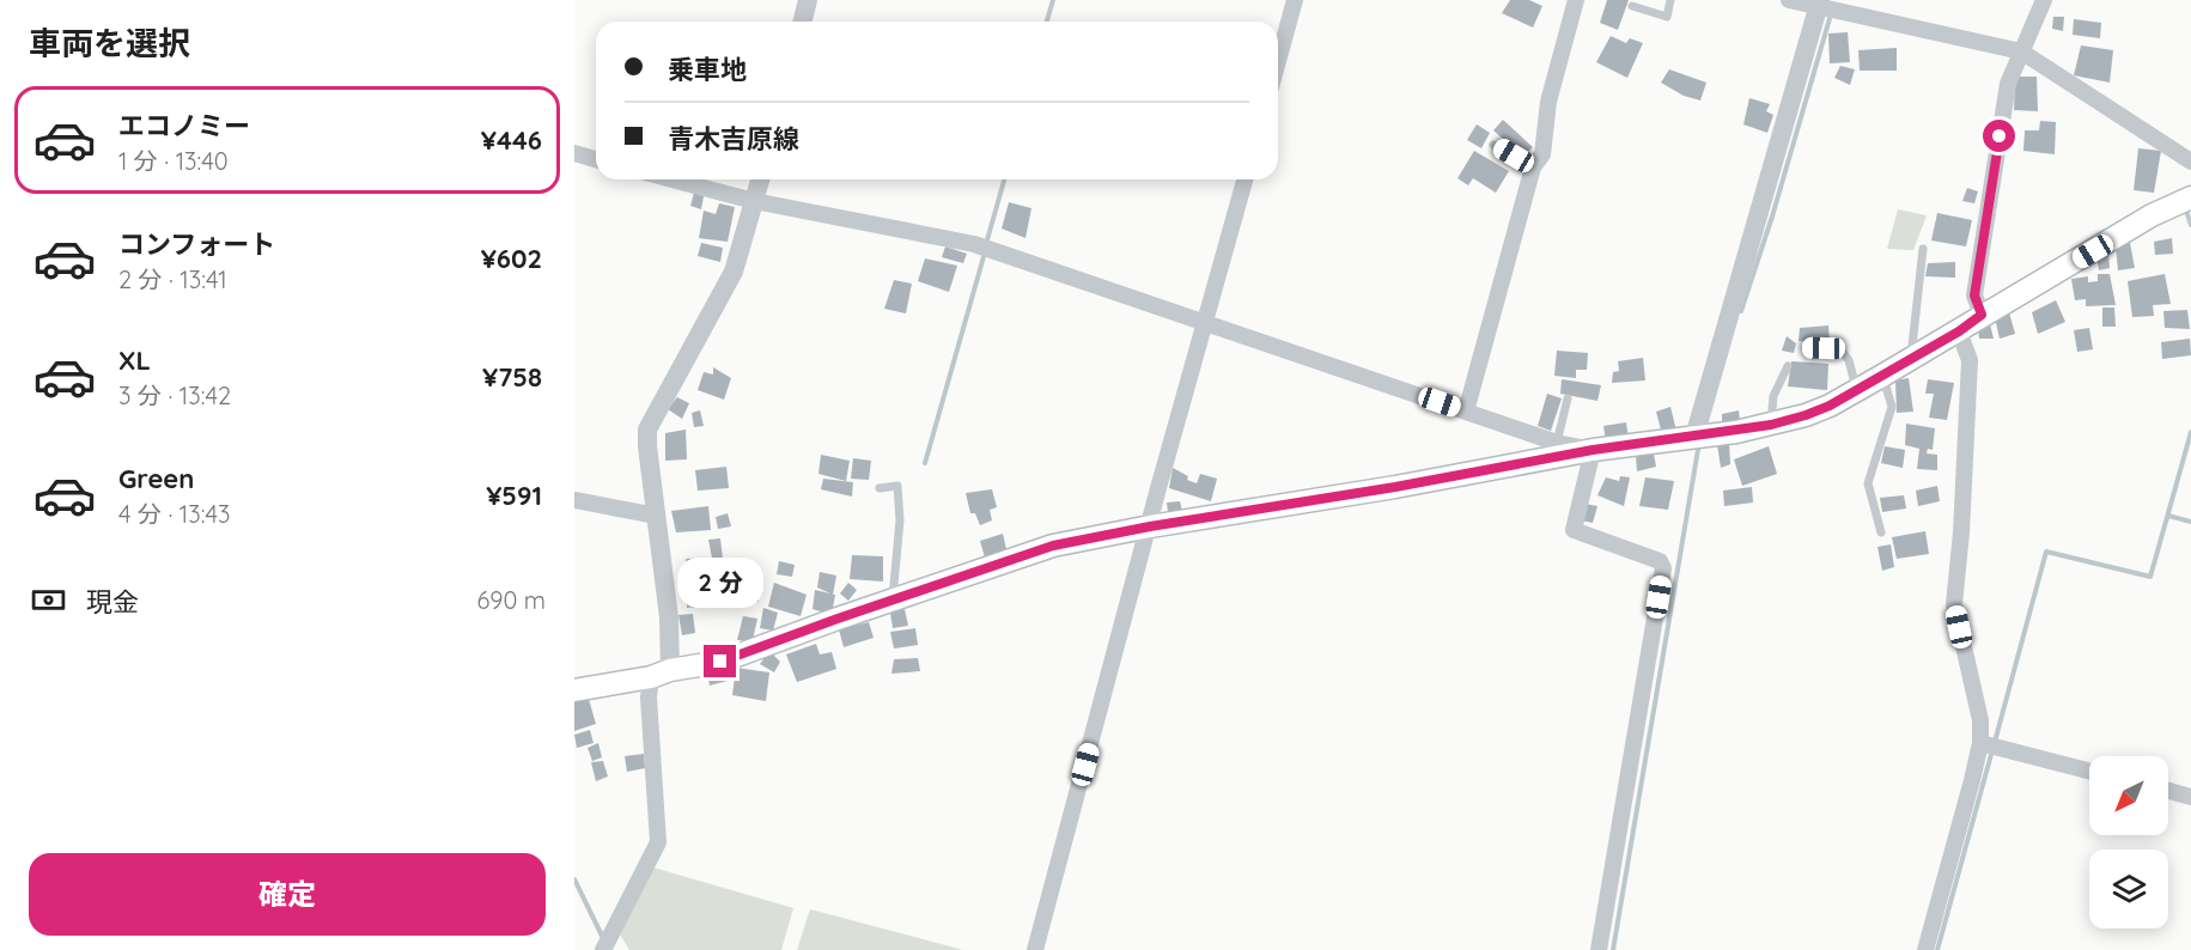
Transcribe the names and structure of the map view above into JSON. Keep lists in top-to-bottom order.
{
  "north": "bottom left",
  "page": {
    "heading": "車両を選択",
    "banner": ["乗車地", "青木吉原線"],
    "list": [
      {
        "name": "エコノミー",
        "note": "1 分 · 13:40",
        "value": "¥446"
      },
      {
        "name": "コンフォート",
        "note": "2 分 · 13:41",
        "value": "¥602"
      },
      {
        "name": "XL",
        "note": "3 分 · 13:42",
        "value": "¥758"
      },
      {
        "name": "Green",
        "note": "4 分 · 13:43",
        "value": "¥591"
      }
    ],
    "bubble": "2 分",
    "pay": ["現金", "690 m"],
    "buttons": "確定"
  }
}
